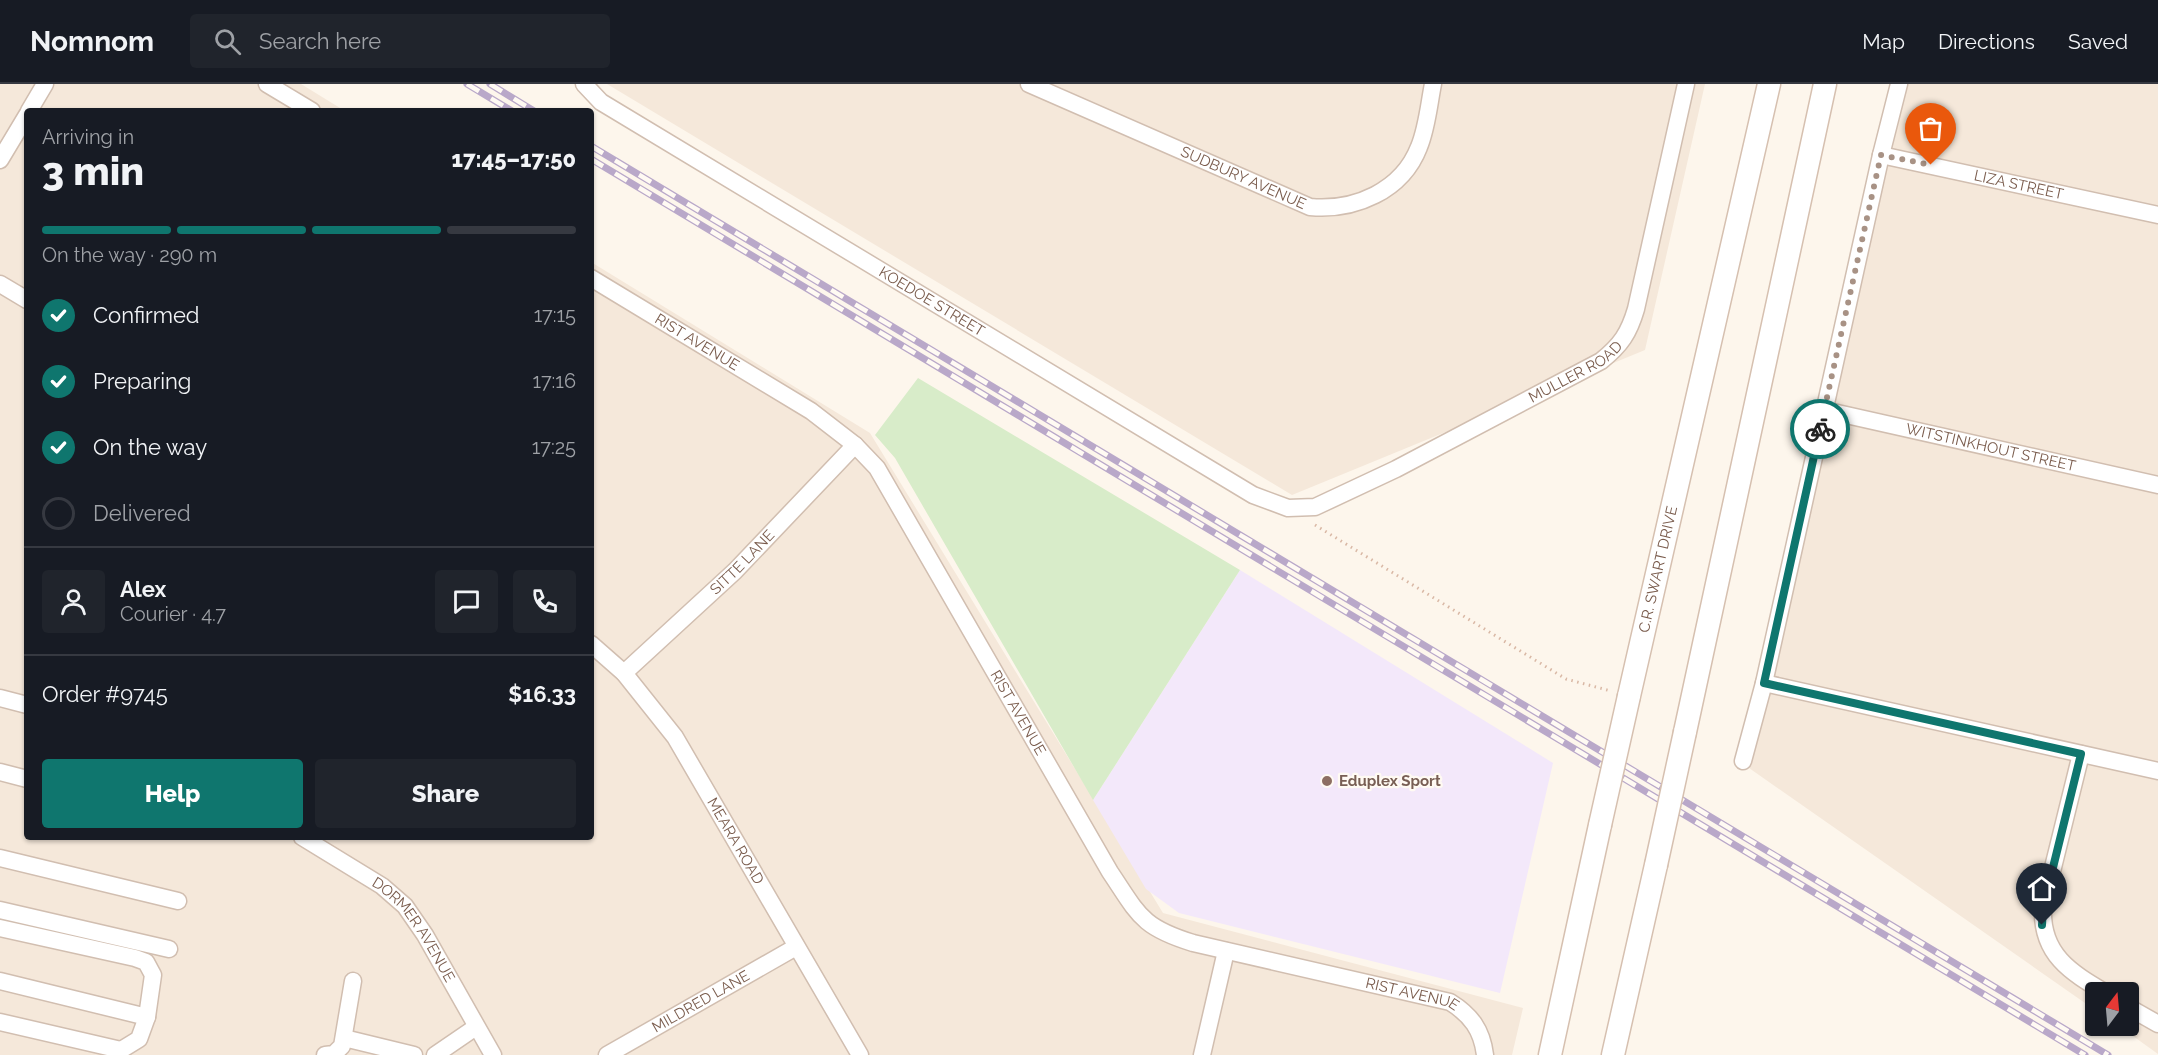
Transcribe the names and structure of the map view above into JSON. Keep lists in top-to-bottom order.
{
  "streets": {
    "main road": ["C.R. SWART DRIVE"],
    "street": [
      "SUDBURY AVENUE",
      "LIZA STREET",
      "KOEDOE STREET",
      "RIST AVENUE",
      "MULLER ROAD",
      "WITSTINKHOUT STREET",
      "SITTE LANE",
      "MEARA ROAD",
      "DORMER AVENUE",
      "MILDRED LANE"
    ]
  },
  "crossings": [
    ["KOEDOE STREET", "MULLER ROAD"],
    ["RIST AVENUE", "SITTE LANE"],
    ["SITTE LANE", "MEARA ROAD"],
    ["MEARA ROAD", "MILDRED LANE"]
  ],
  "places": ["Eduplex Sport"],
  "north": "top",
  "page": {
    "header": "Nomnom",
    "search": "Search here",
    "nav": ["Map", "Directions", "Saved"],
    "heading": ["3 min", "Arriving in", "17:45–17:50"],
    "panel": [
      "Alex",
      "Courier · 4.7",
      "Order #9745",
      "$16.33"
    ],
    "bar": "On the way · 290 m",
    "list": [
      ["Confirmed", "17:15"],
      ["Preparing", "17:16"],
      ["On the way", "17:25"],
      "Delivered"
    ],
    "buttons": ["Help", "Share"]
  }
}
